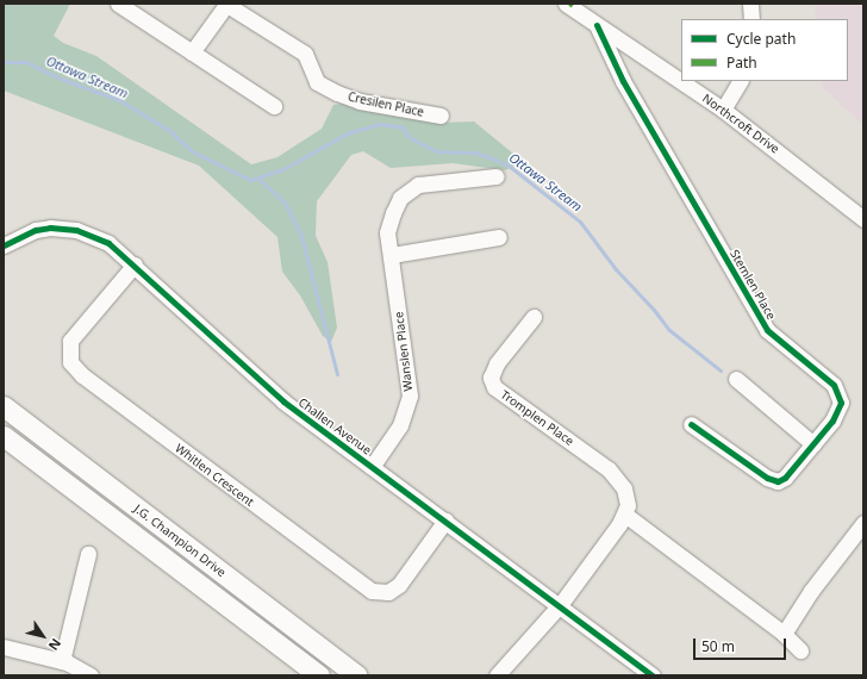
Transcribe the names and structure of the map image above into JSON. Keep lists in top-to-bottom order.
{
  "streets": {
    "main road": ["J.G. Champion Drive"],
    "street": [
      "Cresilen Place",
      "Northcroft Drive",
      "Stemlen Place",
      "Wanslen Place",
      "Tromplen Place",
      "Challen Avenue",
      "Whitlen Crescent"
    ]
  },
  "crossings": [
    ["Northcroft Drive", "Stemlen Place"],
    ["Wanslen Place", "Challen Avenue"],
    ["Challen Avenue", "Whitlen Crescent"]
  ],
  "water": ["Ottawa Stream"],
  "legend": ["Cycle path", "Path"],
  "scale_bar": "50 m",
  "north": "bottom right"
}
